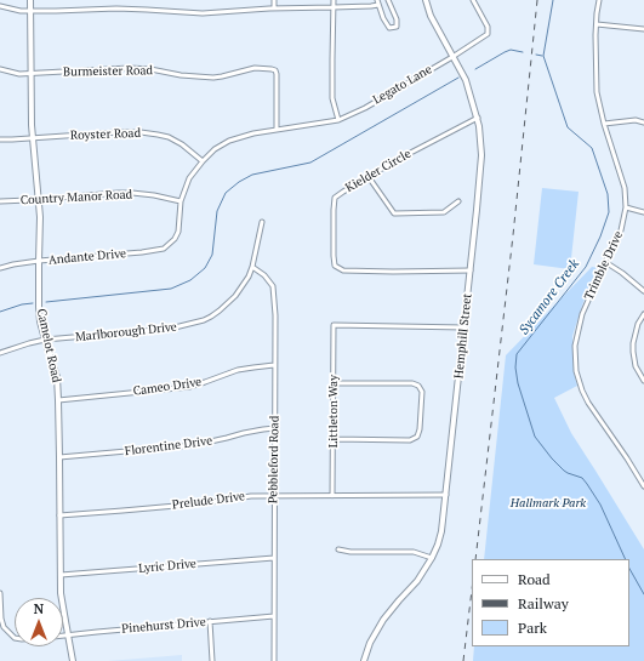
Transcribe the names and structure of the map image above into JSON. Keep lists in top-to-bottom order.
{
  "streets": {
    "street": [
      "Burmeister Road",
      "Legato Lane",
      "Royster Road",
      "Kielder Circle",
      "Country Manor Road",
      "Andante Drive",
      "Trimble Drive",
      "Marlborough Drive",
      "Hemphill Street",
      "Camelot Road",
      "Cameo Drive",
      "Littleton Way",
      "Florentine Drive",
      "Pebbleford Road",
      "Prelude Drive",
      "Lyric Drive",
      "Pinehurst Drive"
    ]
  },
  "crossings": [
    ["Burmeister Road", "Legato Lane"],
    ["Burmeister Road", "Camelot Road"],
    ["Legato Lane", "Royster Road"],
    ["Legato Lane", "Country Manor Road"],
    ["Legato Lane", "Andante Drive"],
    ["Legato Lane", "Hemphill Street"],
    ["Royster Road", "Camelot Road"],
    ["Kielder Circle", "Hemphill Street"],
    ["Country Manor Road", "Camelot Road"],
    ["Andante Drive", "Camelot Road"],
    ["Marlborough Drive", "Camelot Road"],
    ["Marlborough Drive", "Pebbleford Road"],
    ["Hemphill Street", "Littleton Way"],
    ["Hemphill Street", "Prelude Drive"],
    ["Camelot Road", "Cameo Drive"],
    ["Camelot Road", "Florentine Drive"],
    ["Camelot Road", "Prelude Drive"],
    ["Camelot Road", "Lyric Drive"],
    ["Camelot Road", "Pinehurst Drive"],
    ["Cameo Drive", "Pebbleford Road"],
    ["Littleton Way", "Prelude Drive"],
    ["Florentine Drive", "Pebbleford Road"],
    ["Pebbleford Road", "Prelude Drive"],
    ["Pebbleford Road", "Lyric Drive"],
    ["Pebbleford Road", "Pinehurst Drive"]
  ],
  "water": ["Sycamore Creek"],
  "parks": ["Hallmark Park"],
  "legend": ["Road", "Railway", "Park"],
  "north": "top"
}
